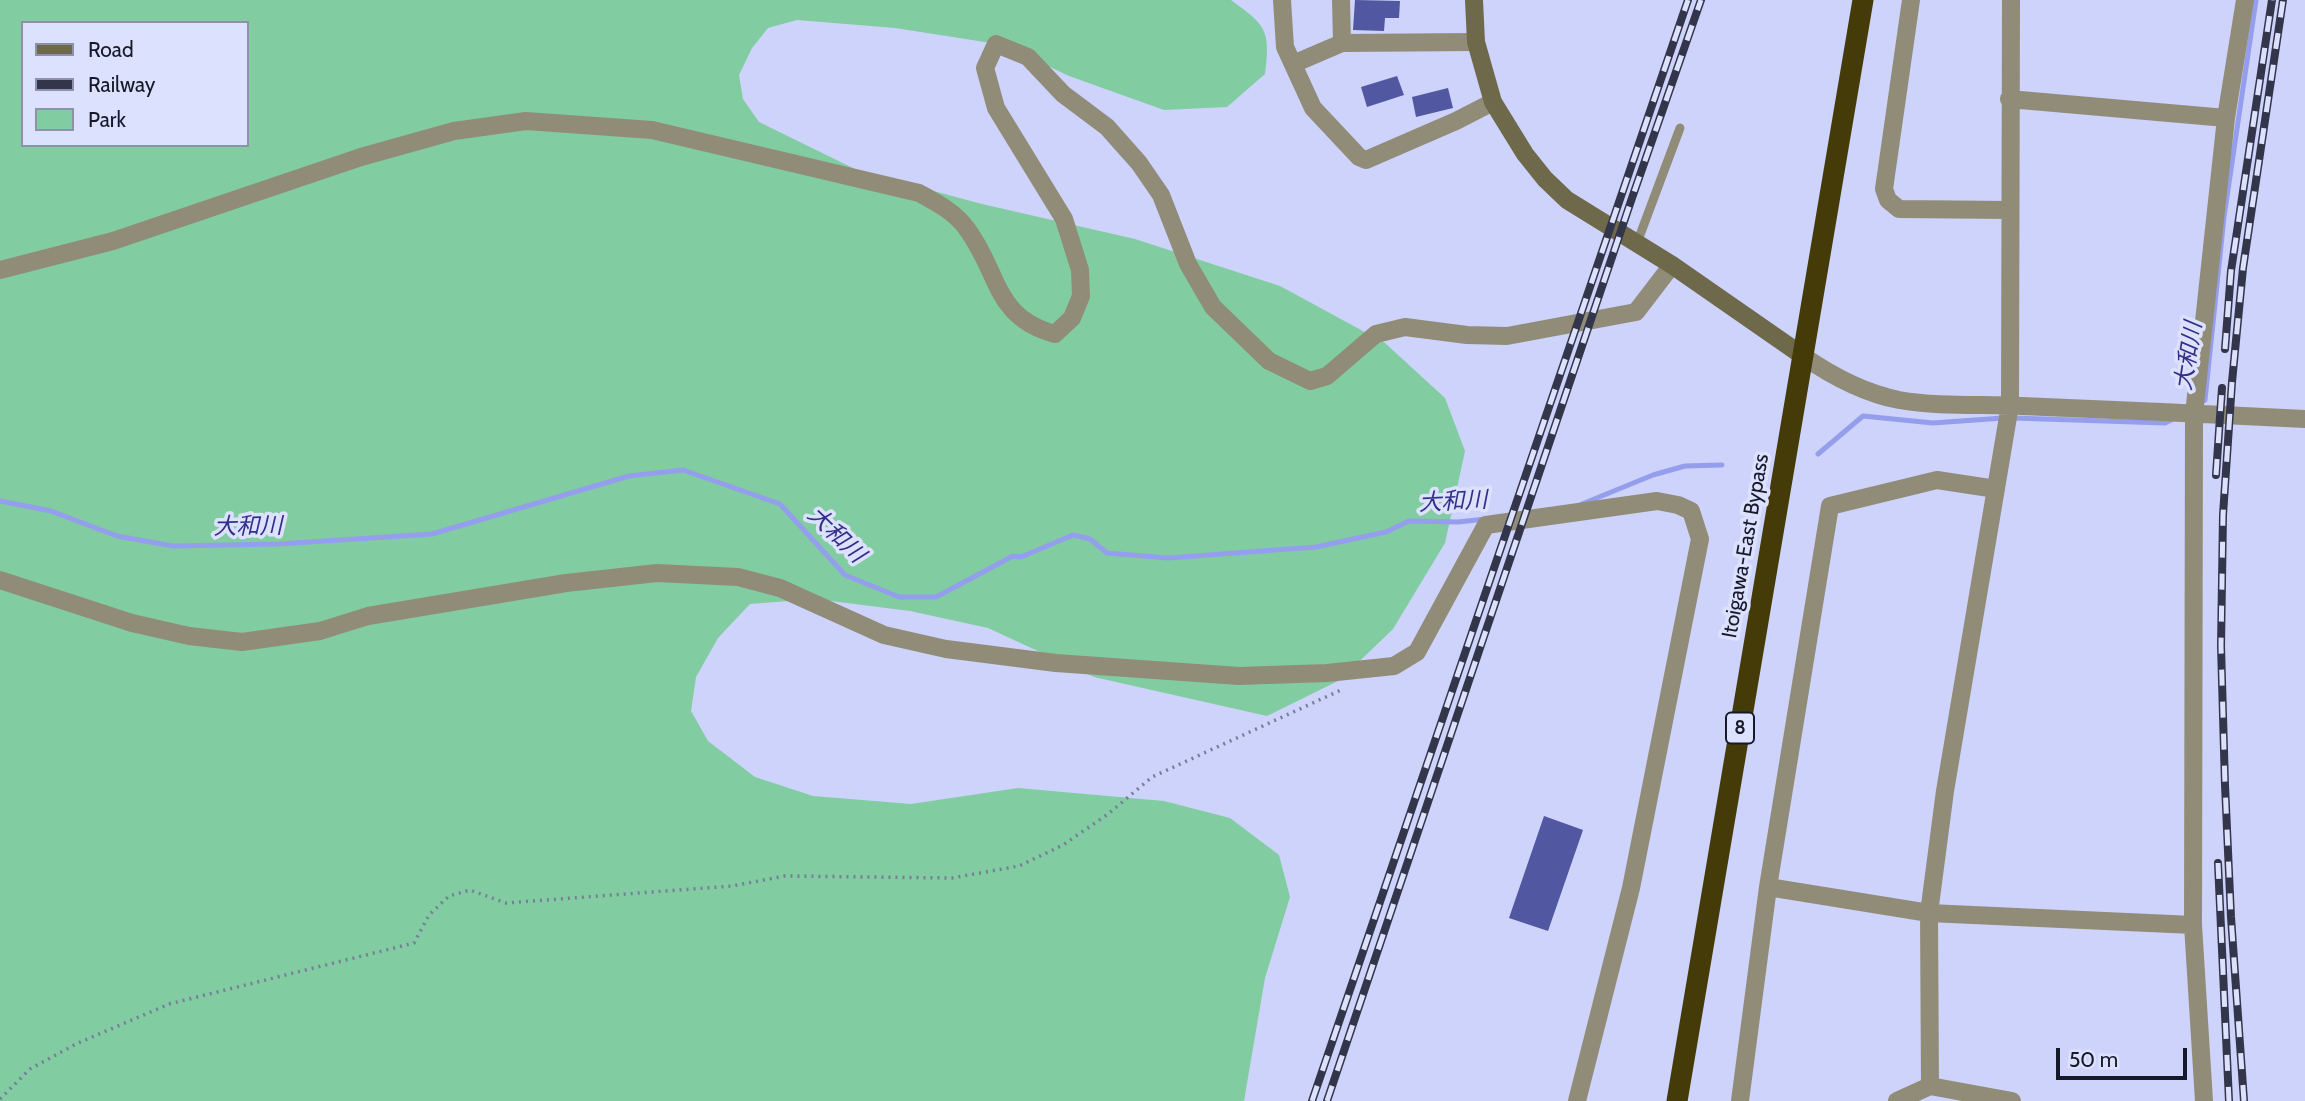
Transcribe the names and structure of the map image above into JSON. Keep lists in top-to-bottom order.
{
  "streets": {
    "highway": ["Itoigawa-East Bypass", "8"]
  },
  "water": ["大和川"],
  "legend": ["Road", "Railway", "Park"],
  "scale_bar": "50 m"
}
